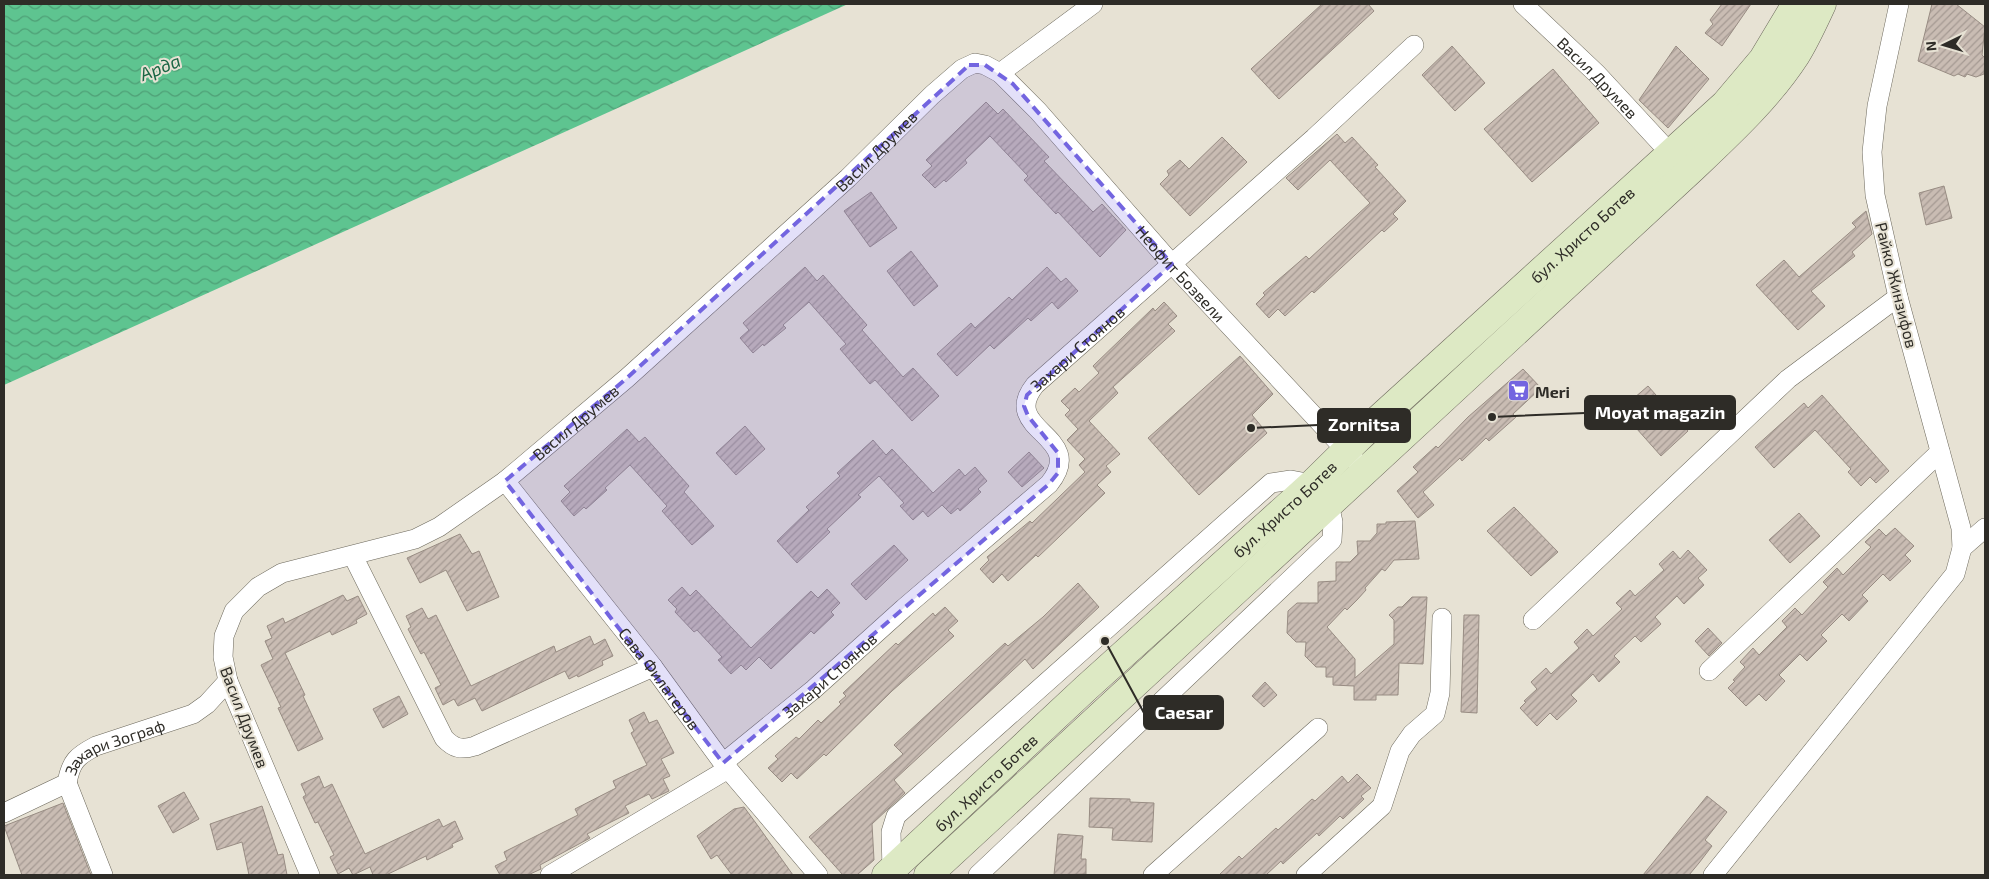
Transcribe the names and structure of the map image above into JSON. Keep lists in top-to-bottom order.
{
  "streets": {
    "main road": ["бул. Христо Ботев"],
    "street": [
      "Васил Друмев",
      "Неофит Бозвели",
      "Райко Жинзифов",
      "Захари Стоянов",
      "Сава Филатеров",
      "Захари Зограф"
    ]
  },
  "crossings": [
    ["Васил Друмев", "бул. Христо Ботев"],
    ["Васил Друмев", "Неофит Бозвели"],
    ["Васил Друмев", "Сава Филатеров"],
    ["Васил Друмев", "Захари Зограф"],
    ["бул. Христо Ботев", "Неофит Бозвели"],
    ["Неофит Бозвели", "Захари Стоянов"],
    ["Захари Стоянов", "Сава Филатеров"]
  ],
  "water": ["Арда"],
  "places": {
    "supermarket": ["Meri"],
    "other": ["Moyat magazin", "Zornitsa", "Caesar"]
  },
  "north": "left"
}
